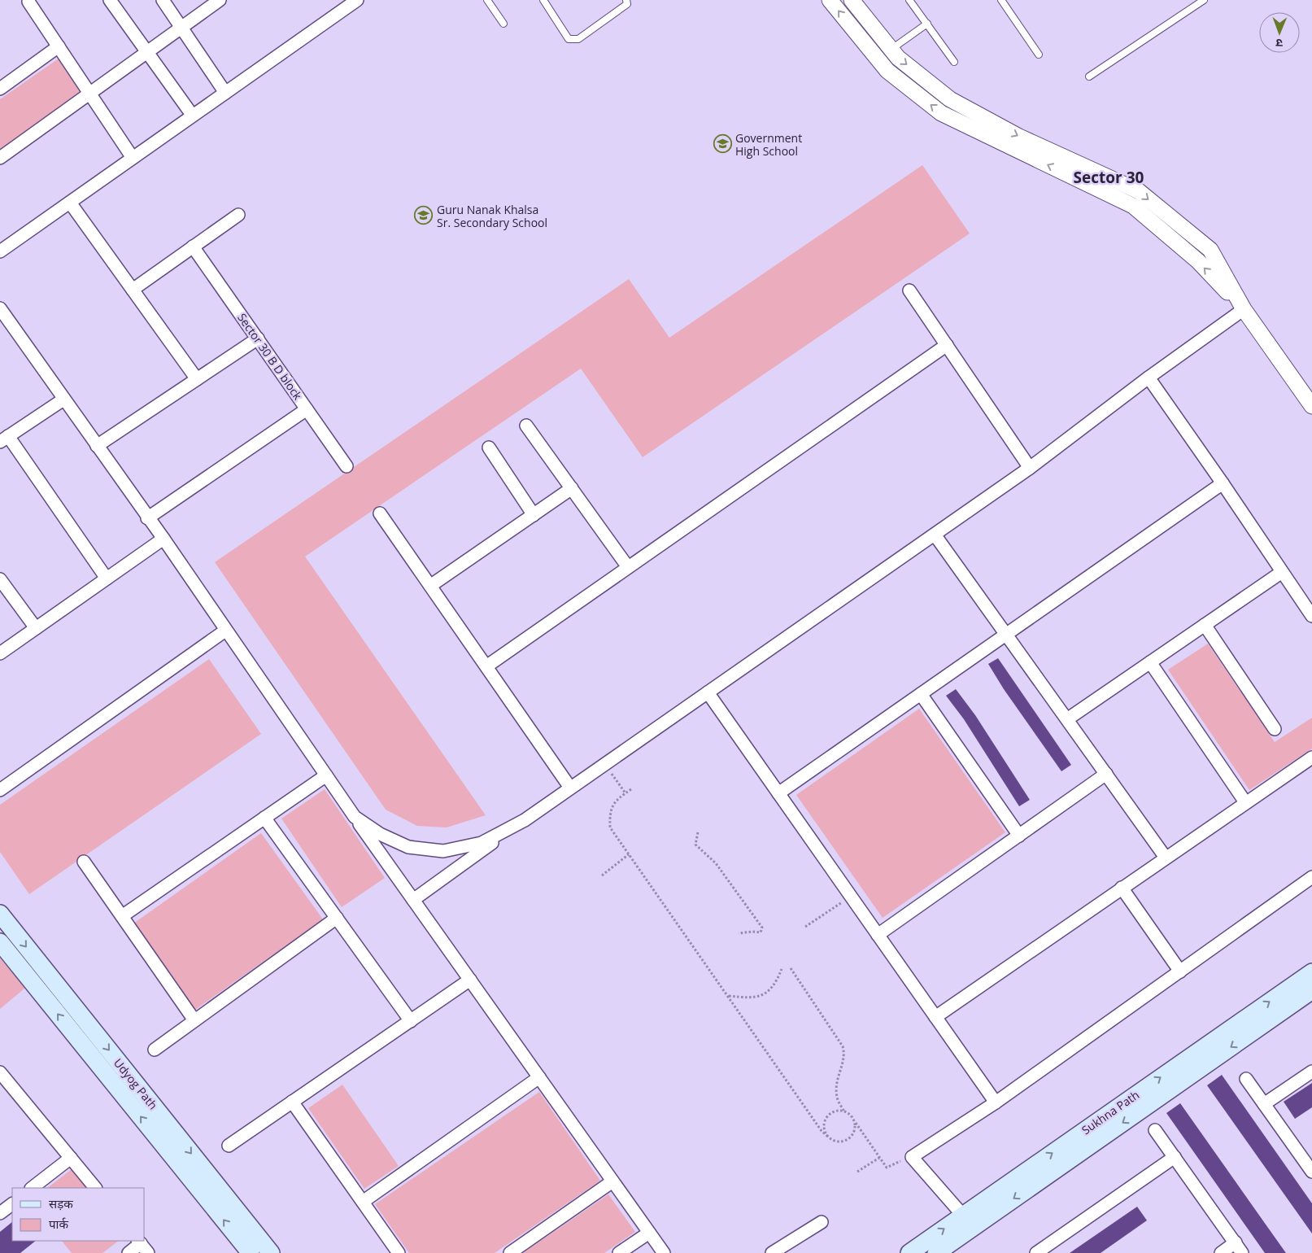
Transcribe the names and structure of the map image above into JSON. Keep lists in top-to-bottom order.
{
  "streets": {
    "main road": ["Udyog Path", "Sukhna Path"],
    "street": ["Sector 30 B D block"]
  },
  "districts": ["Sector 30"],
  "places": {
    "school or university": ["Government High School", "Guru Nanak Khalsa Sr. Secondary School"]
  },
  "legend": ["सड़क", "पार्क"],
  "north": "bottom"
}
